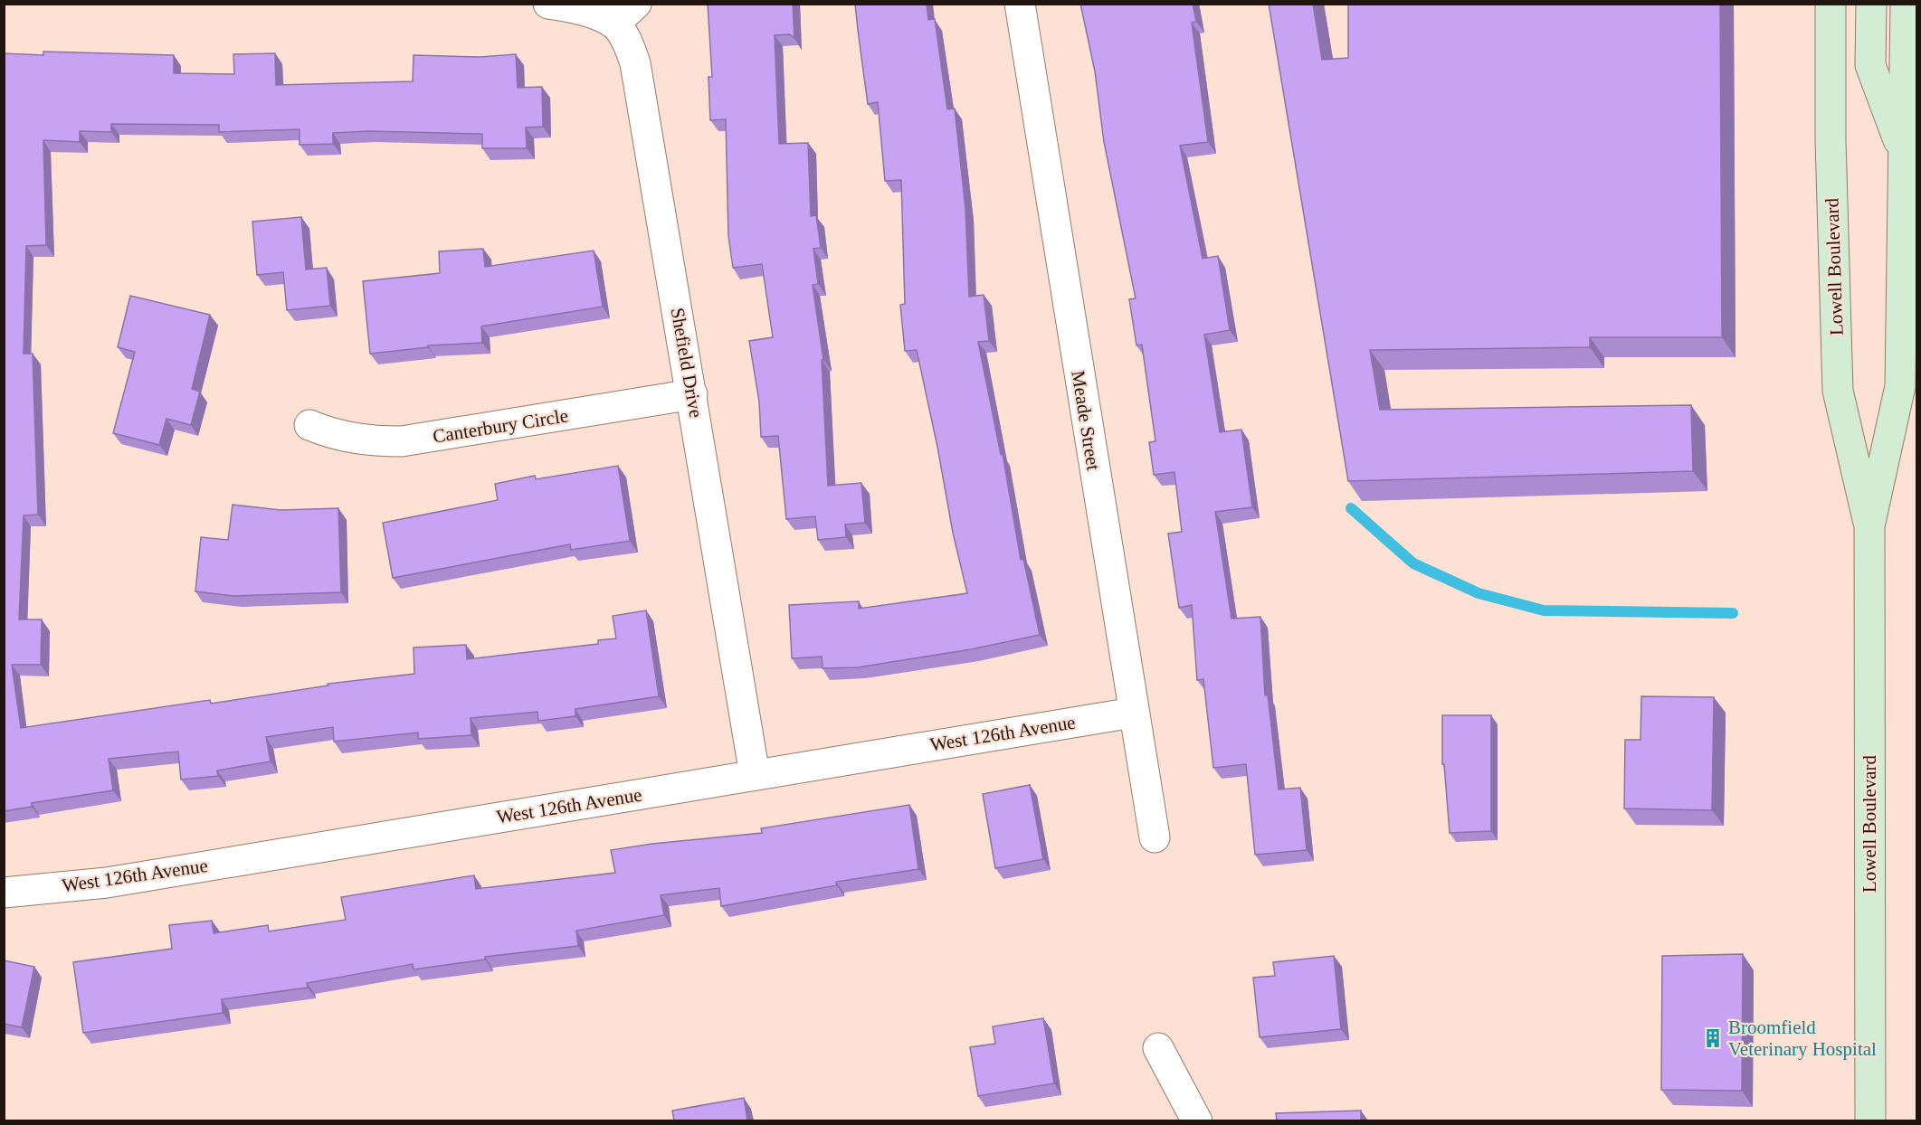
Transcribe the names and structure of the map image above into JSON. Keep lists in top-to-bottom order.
{
  "streets": {
    "main road": ["Lowell Boulevard"],
    "street": [
      "Shefield Drive",
      "Meade Street",
      "Canterbury Circle",
      "West 126th Avenue"
    ]
  },
  "crossings": [
    ["Shefield Drive", "Canterbury Circle"],
    ["Shefield Drive", "West 126th Avenue"],
    ["Meade Street", "West 126th Avenue"]
  ],
  "places": {
    "building": ["Broomfield Veterinary Hospital"]
  }
}
